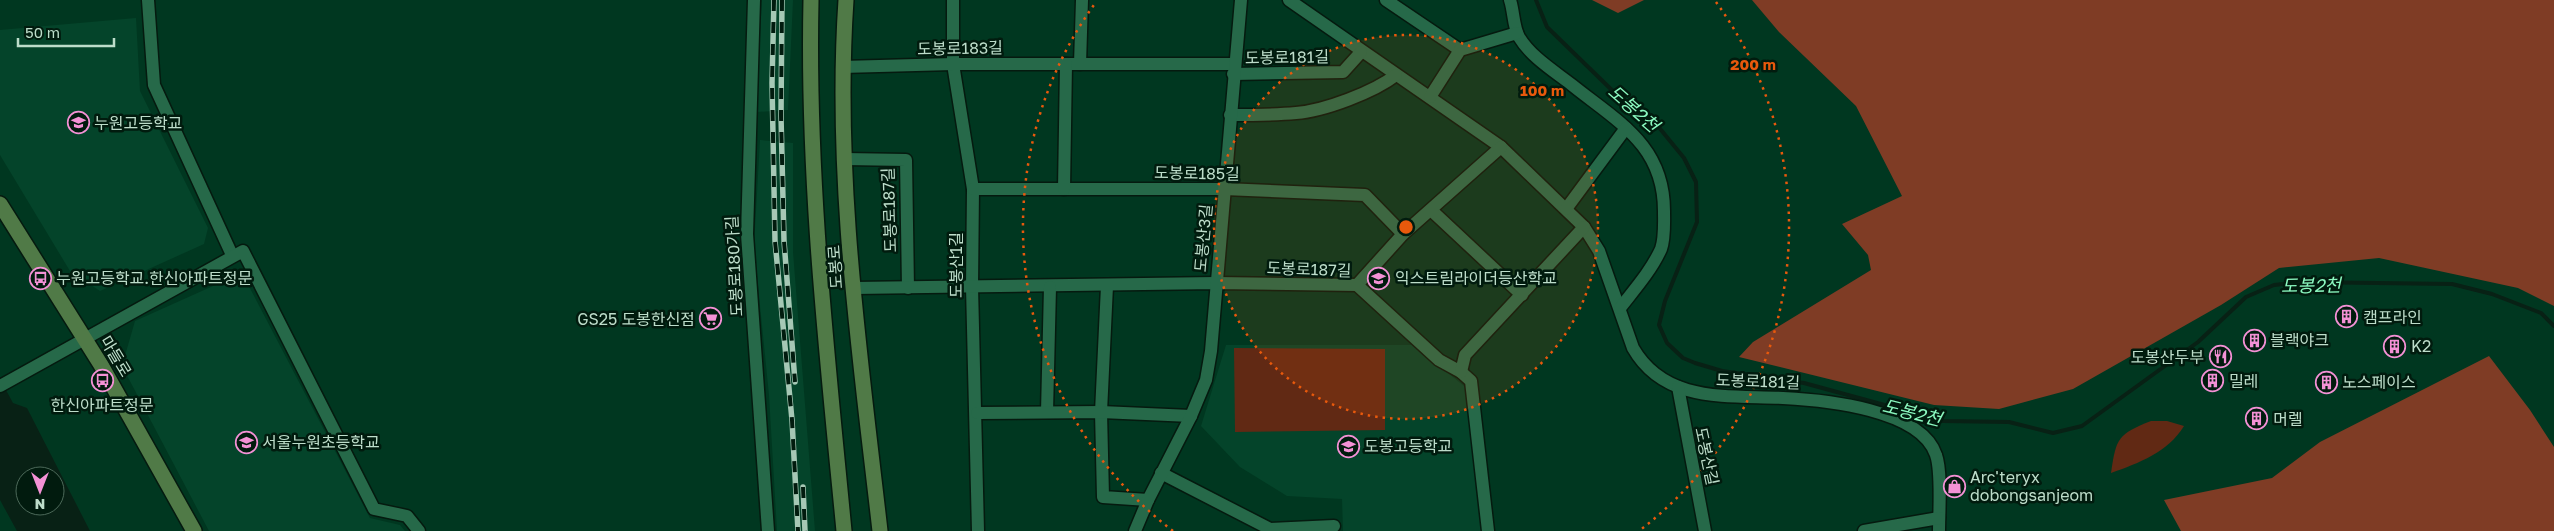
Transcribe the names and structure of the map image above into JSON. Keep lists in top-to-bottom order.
{
  "streets": {
    "main road": ["도봉로", "마들로"],
    "street": [
      "도봉로183길",
      "도봉로181길",
      "도봉로185길",
      "도봉로187길",
      "도봉산3길",
      "도봉산1길",
      "도봉로180가길",
      "도봉산길"
    ]
  },
  "crossings": [
    ["도봉로183길", "도봉로181길"],
    ["도봉로183길", "도봉산3길"],
    ["도봉로183길", "도봉산1길"],
    ["도봉로183길", "도봉로"],
    ["도봉로181길", "도봉산3길"],
    ["도봉로181길", "도봉산길"],
    ["도봉로185길", "도봉산3길"],
    ["도봉로185길", "도봉산1길"],
    ["도봉로187길", "도봉산3길"],
    ["도봉로187길", "도봉산1길"],
    ["도봉로187길", "도봉로"]
  ],
  "water": ["도봉2천"],
  "places": {
    "school or university": [
      "누원고등학교",
      "익스트림라이더등산학교",
      "서울누원초등학교",
      "도봉고등학교"
    ],
    "bus stop": ["누원고등학교.한신아파트정문", "한신아파트정문"],
    "building": [
      "캠프라인",
      "블랙야크",
      "K2",
      "밀레",
      "노스페이스",
      "머렐"
    ],
    "supermarket": ["GS25 도봉한신점"],
    "restaurant": ["도봉산두부"],
    "shop": ["Arc'teryx dobongsanjeom"]
  },
  "scale_bar": "50 m",
  "north": "bottom",
  "rings": ["200 m", "100 m"]
}
